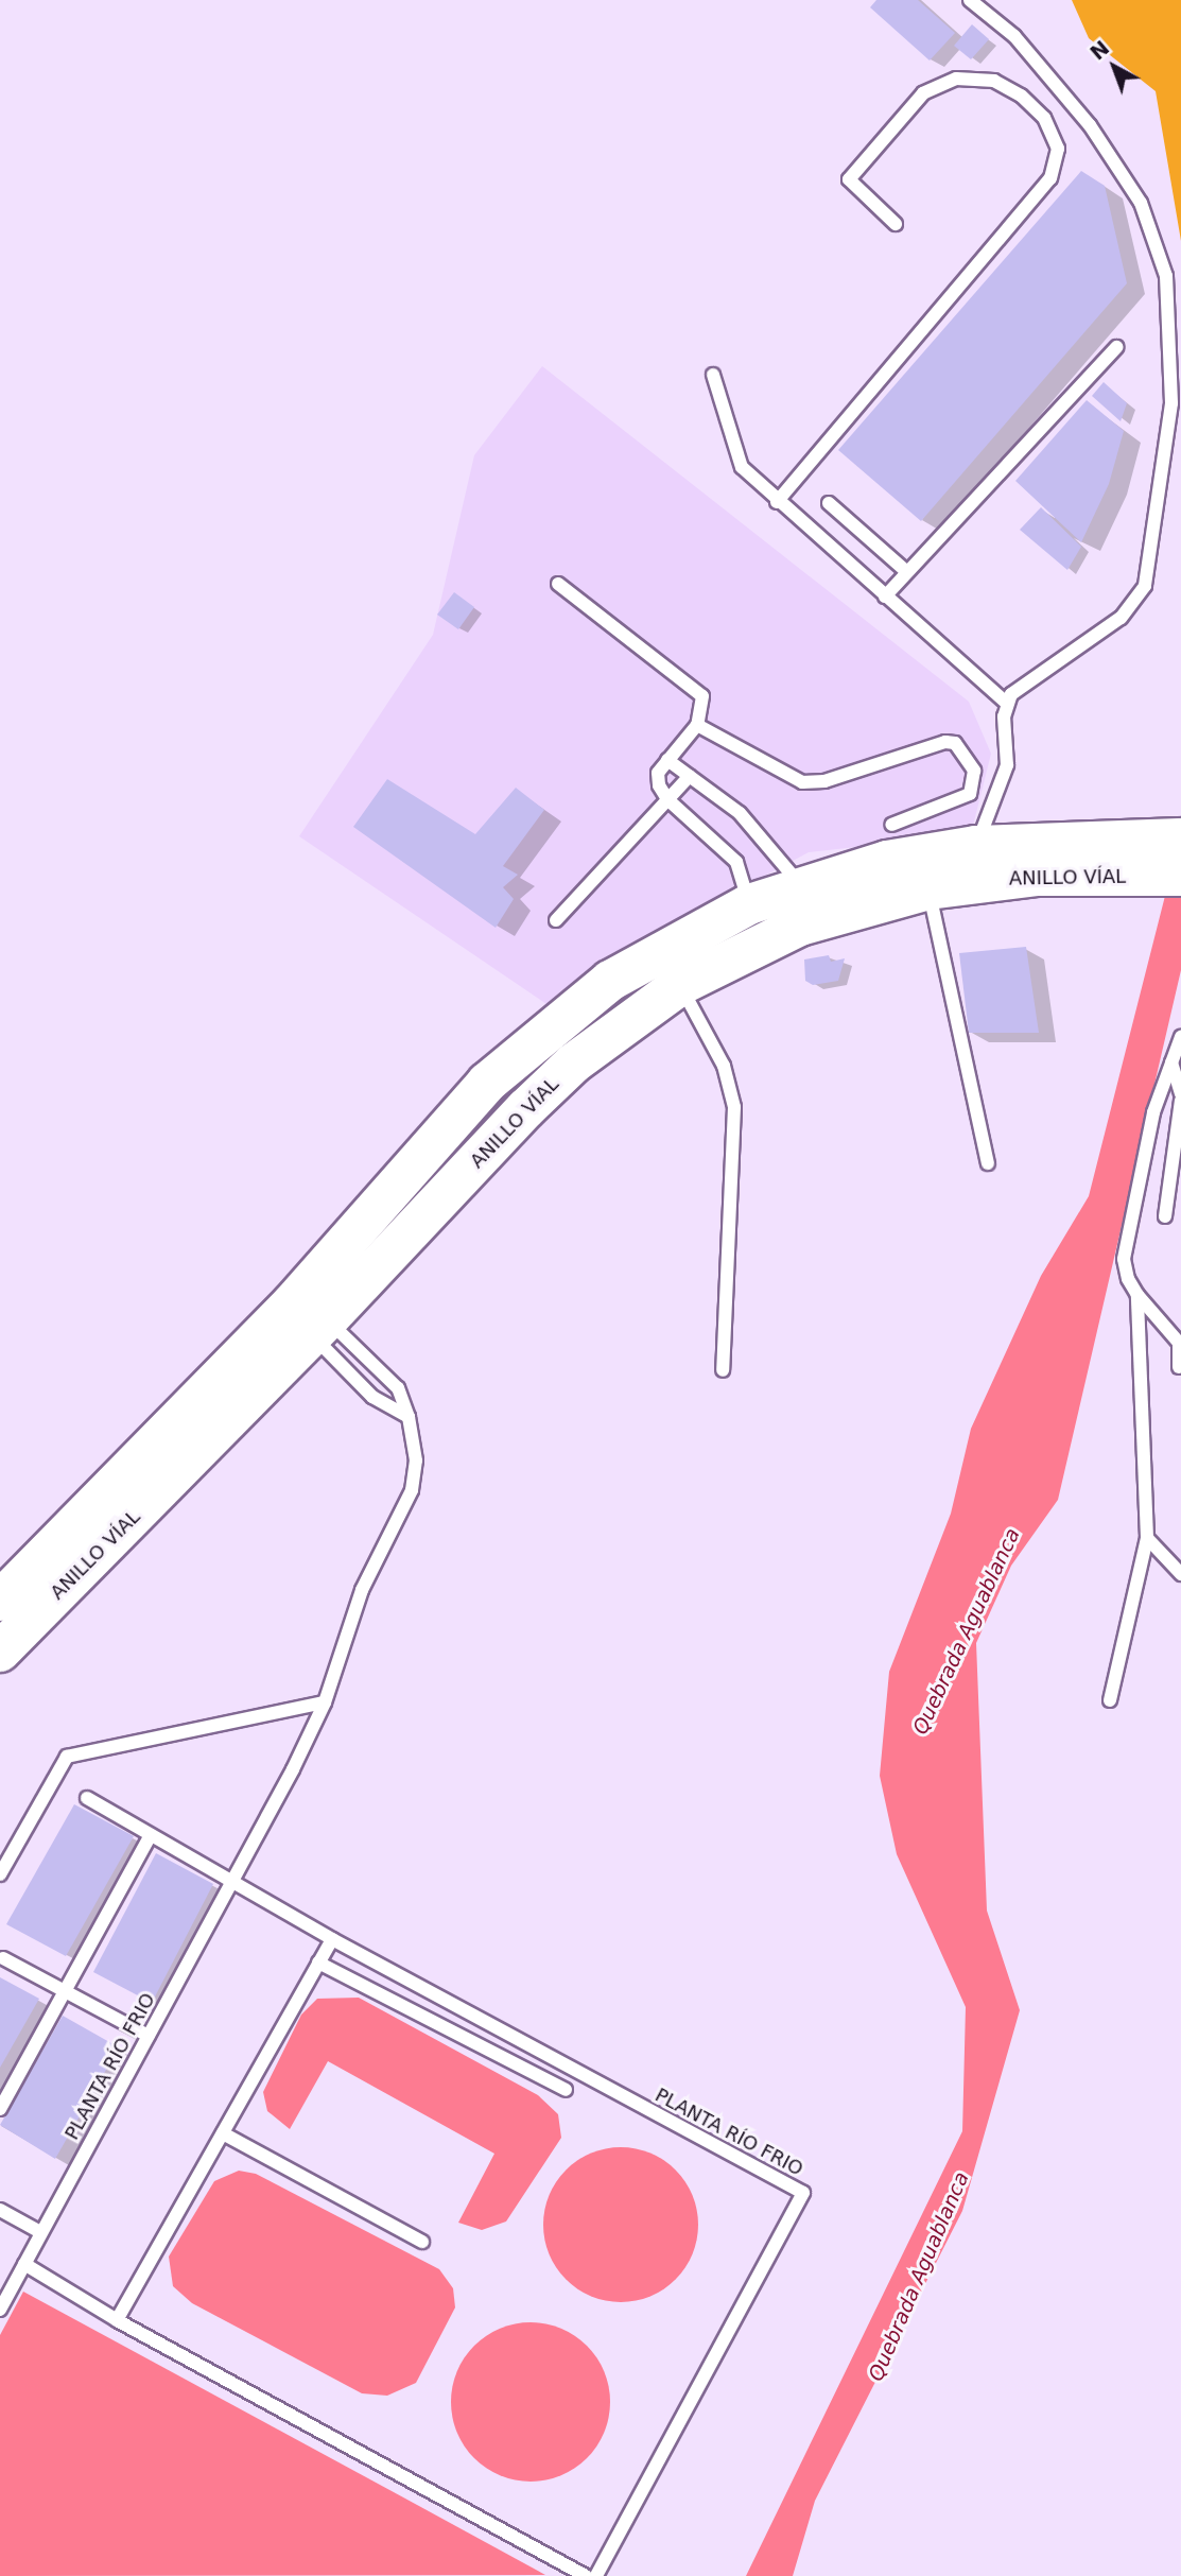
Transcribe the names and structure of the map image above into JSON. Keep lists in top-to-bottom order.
{
  "streets": {
    "highway": ["ANILLO VÍAL"],
    "lane": ["PLANTA RÍO FRIO"]
  },
  "crossings": [
    ["ANILLO VÍAL", "PLANTA RÍO FRIO"]
  ],
  "water": ["Quebrada Aguablanca"],
  "north": "top left"
}
